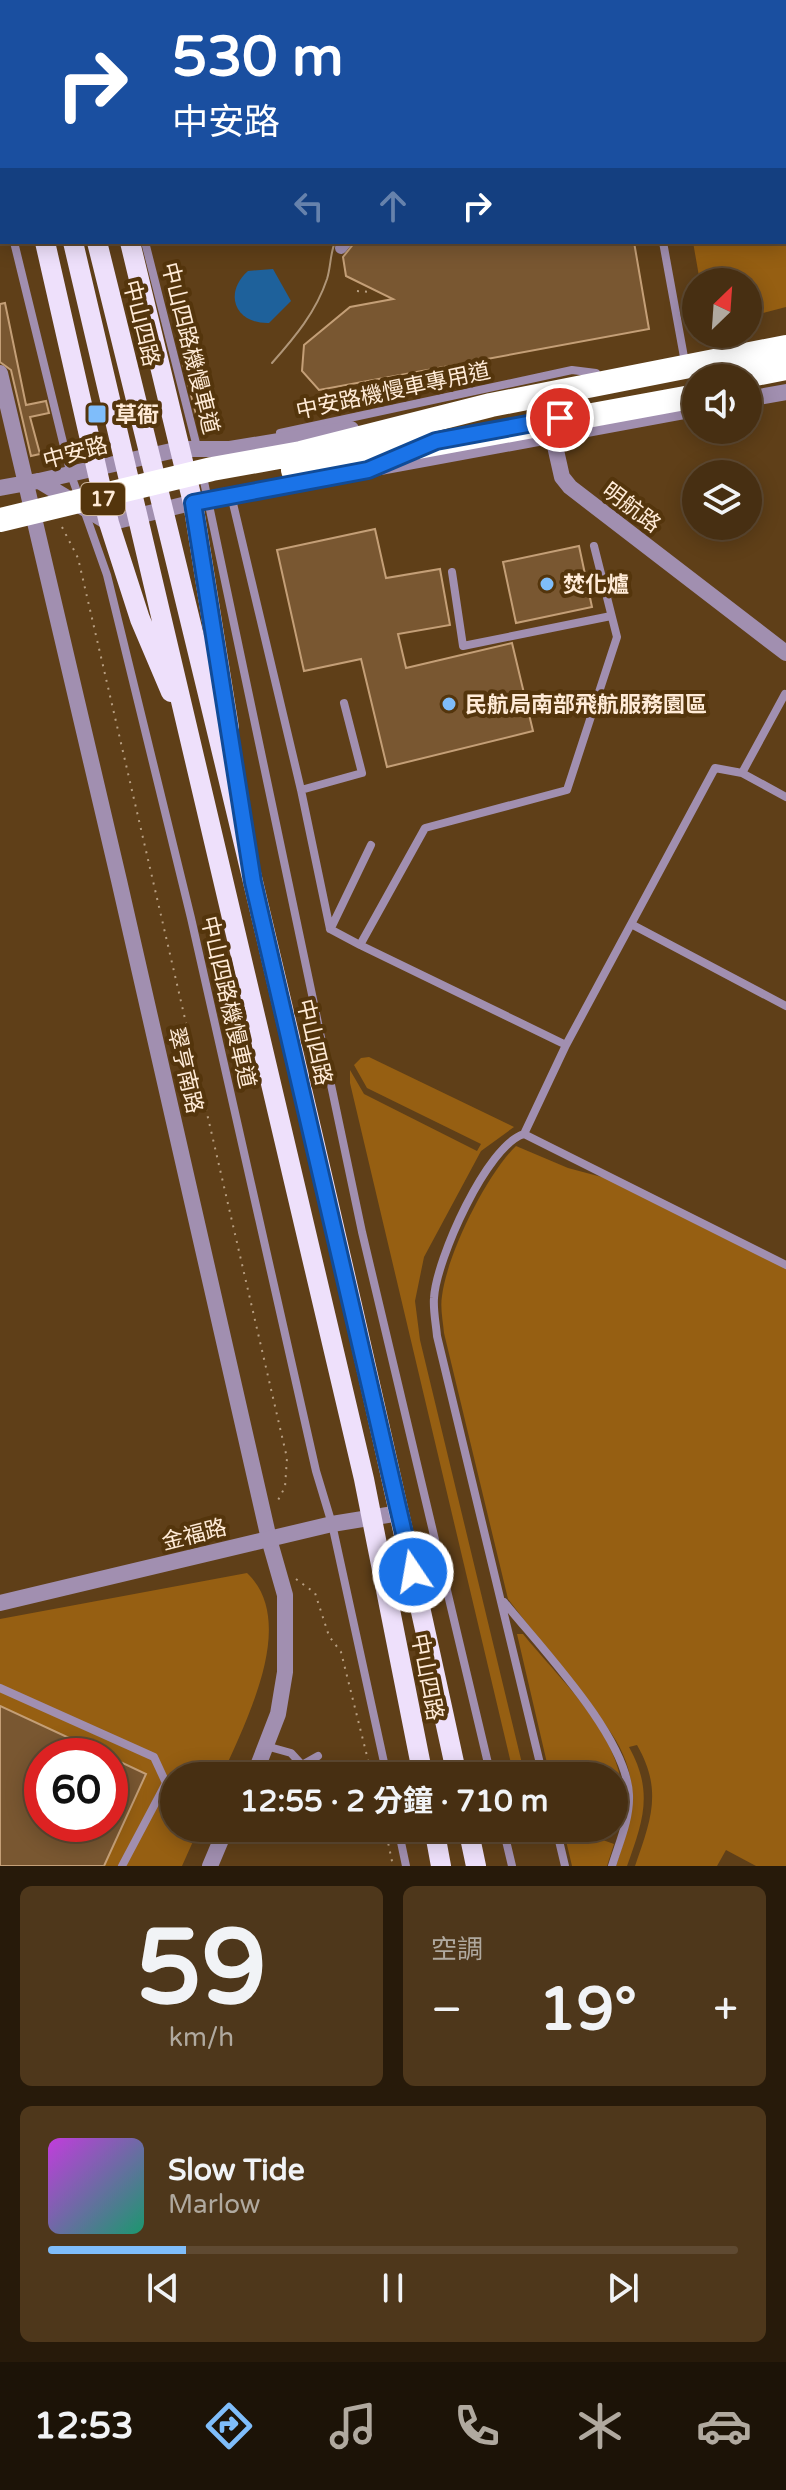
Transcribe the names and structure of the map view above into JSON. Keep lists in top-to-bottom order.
{
  "streets": {
    "main road": ["中山四路", "17"],
    "street": [
      "中安路",
      "明航路",
      "翠亨南路",
      "金福路"
    ],
    "lane": ["中山四路機慢車道", "中安路機慢車專用道"]
  },
  "crossings": [
    ["中山四路", "中山四路機慢車道"],
    ["中山四路", "中安路機慢車專用道"],
    ["中山四路", "中安路"],
    ["中山四路", "金福路"],
    ["中山四路機慢車道", "中安路機慢車專用道"],
    ["中山四路機慢車道", "中安路"],
    ["中山四路機慢車道", "金福路"],
    ["中安路機慢車專用道", "中安路"],
    ["中安路", "翠亨南路"],
    ["翠亨南路", "金福路"]
  ],
  "places": {
    "transit": ["草衙"],
    "other": ["焚化爐", "民航局南部飛航服務園區"]
  },
  "north": "top right",
  "page": {
    "turn": ["530 m", "中安路"],
    "limit": "60",
    "trip": "12:55 · 2 分鐘 · 710 m",
    "tile": [
      ["59", "km/h"],
      "空調"
    ],
    "heat": ["−", "19°", "+"],
    "song": ["Slow Tide", "Marlow"],
    "tabs": "12:53"
  }
}
